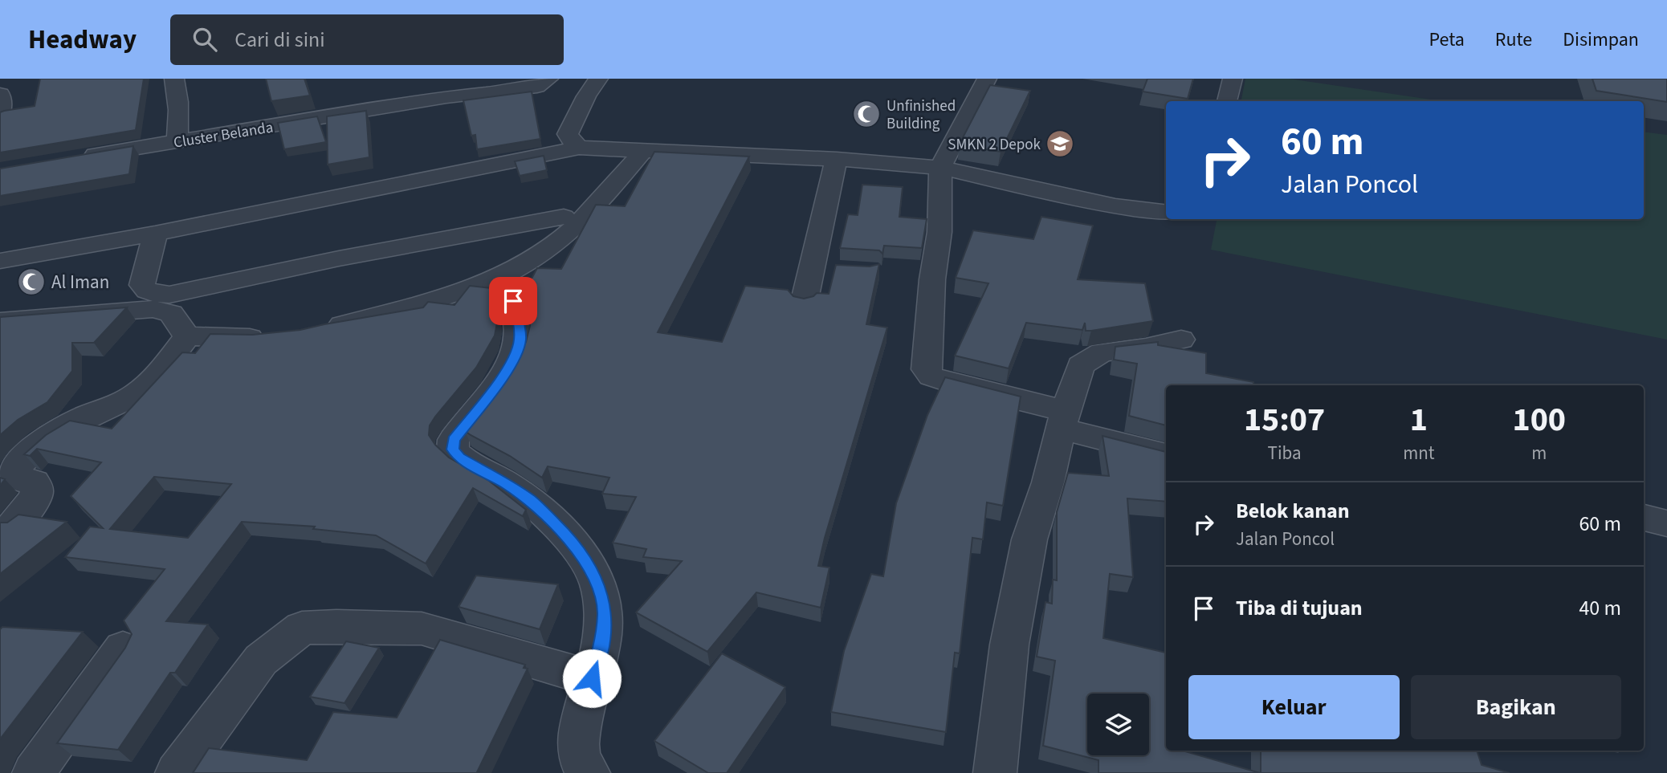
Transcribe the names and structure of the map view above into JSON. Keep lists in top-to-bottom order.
{
  "streets": {
    "street": ["Cluster Belanda"]
  },
  "places": {
    "mosque": ["Unfinished Building", "Al Iman"],
    "school or university": ["SMKN 2 Depok"]
  },
  "page": {
    "header": "Headway",
    "search": "Cari di sini",
    "nav": ["Peta", "Rute", "Disimpan"],
    "turn": ["60 m", "Jalan Poncol"],
    "eta": [
      "15:07",
      "Tiba",
      "1",
      "mnt",
      "100",
      "m"
    ],
    "list": [
      {
        "name": "Belok kanan",
        "note": "Jalan Poncol",
        "value": "60 m"
      },
      {
        "name": "Tiba di tujuan",
        "value": "40 m"
      }
    ],
    "buttons": ["Keluar", "Bagikan"]
  }
}
